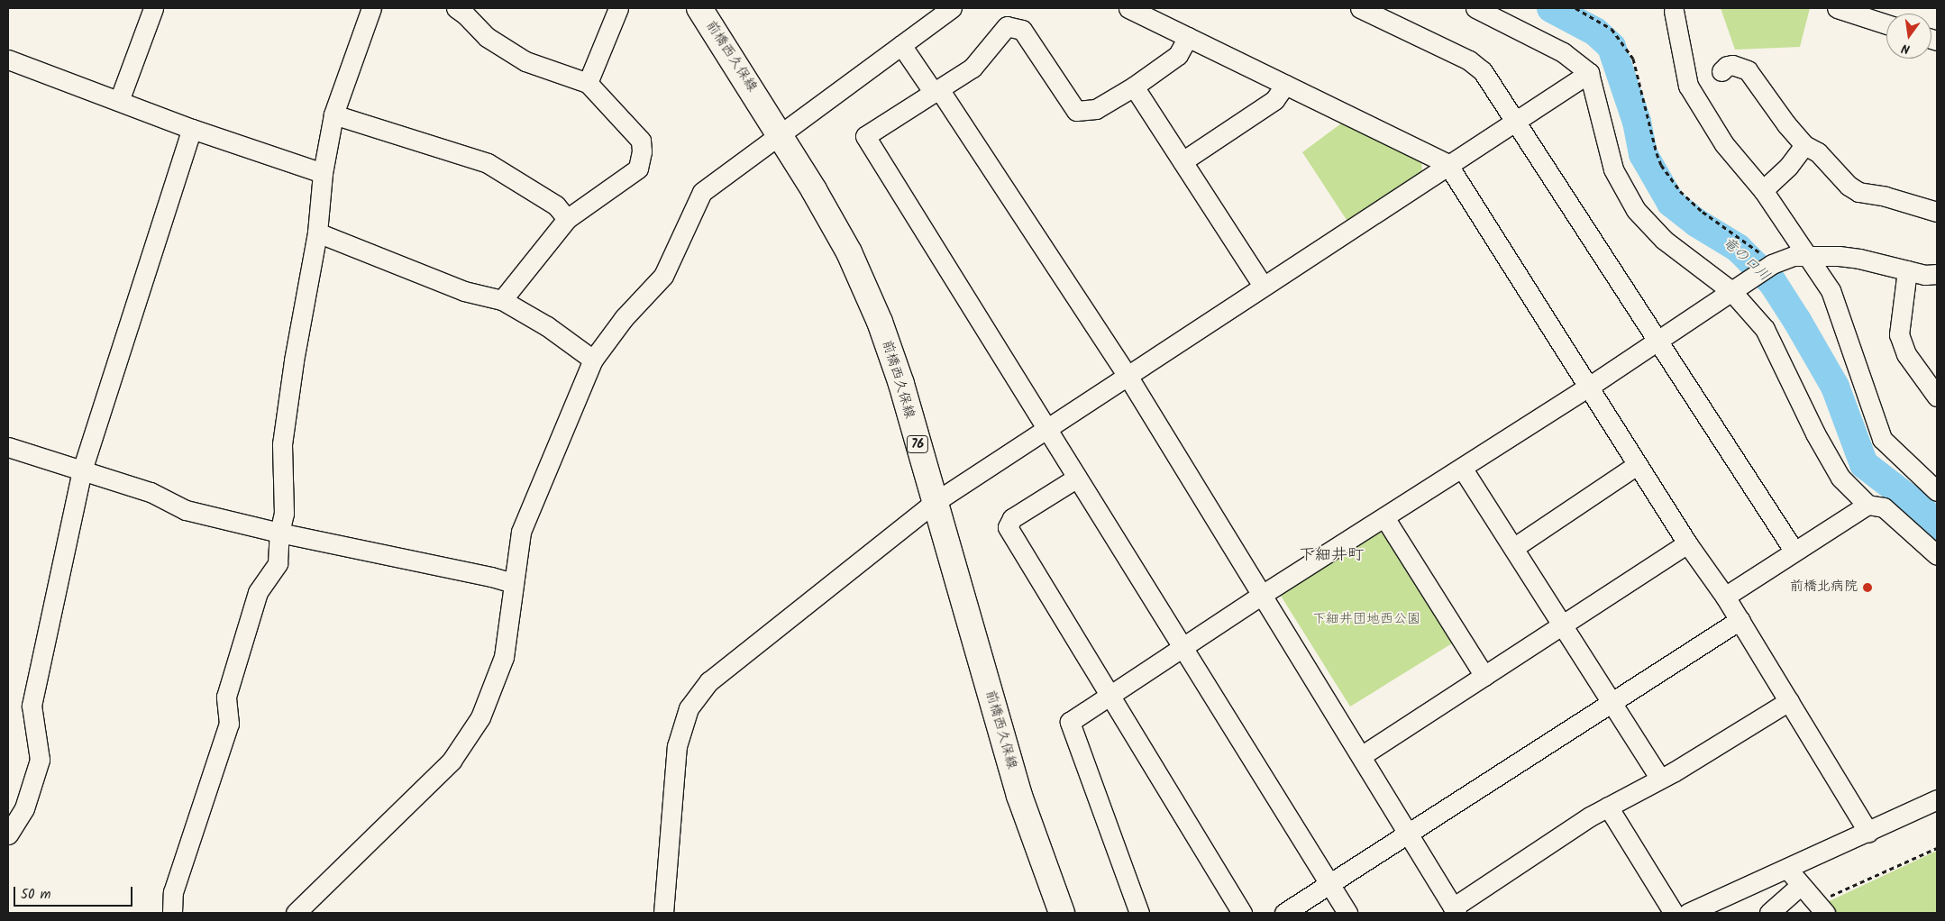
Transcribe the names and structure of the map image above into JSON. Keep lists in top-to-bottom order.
{
  "streets": {
    "main road": ["前橋西久保線", "76"]
  },
  "districts": ["下細井町"],
  "water": ["竜の口川"],
  "parks": ["下細井団地西公園"],
  "places": ["前橋北病院"],
  "scale_bar": "50 m",
  "north": "bottom"
}
